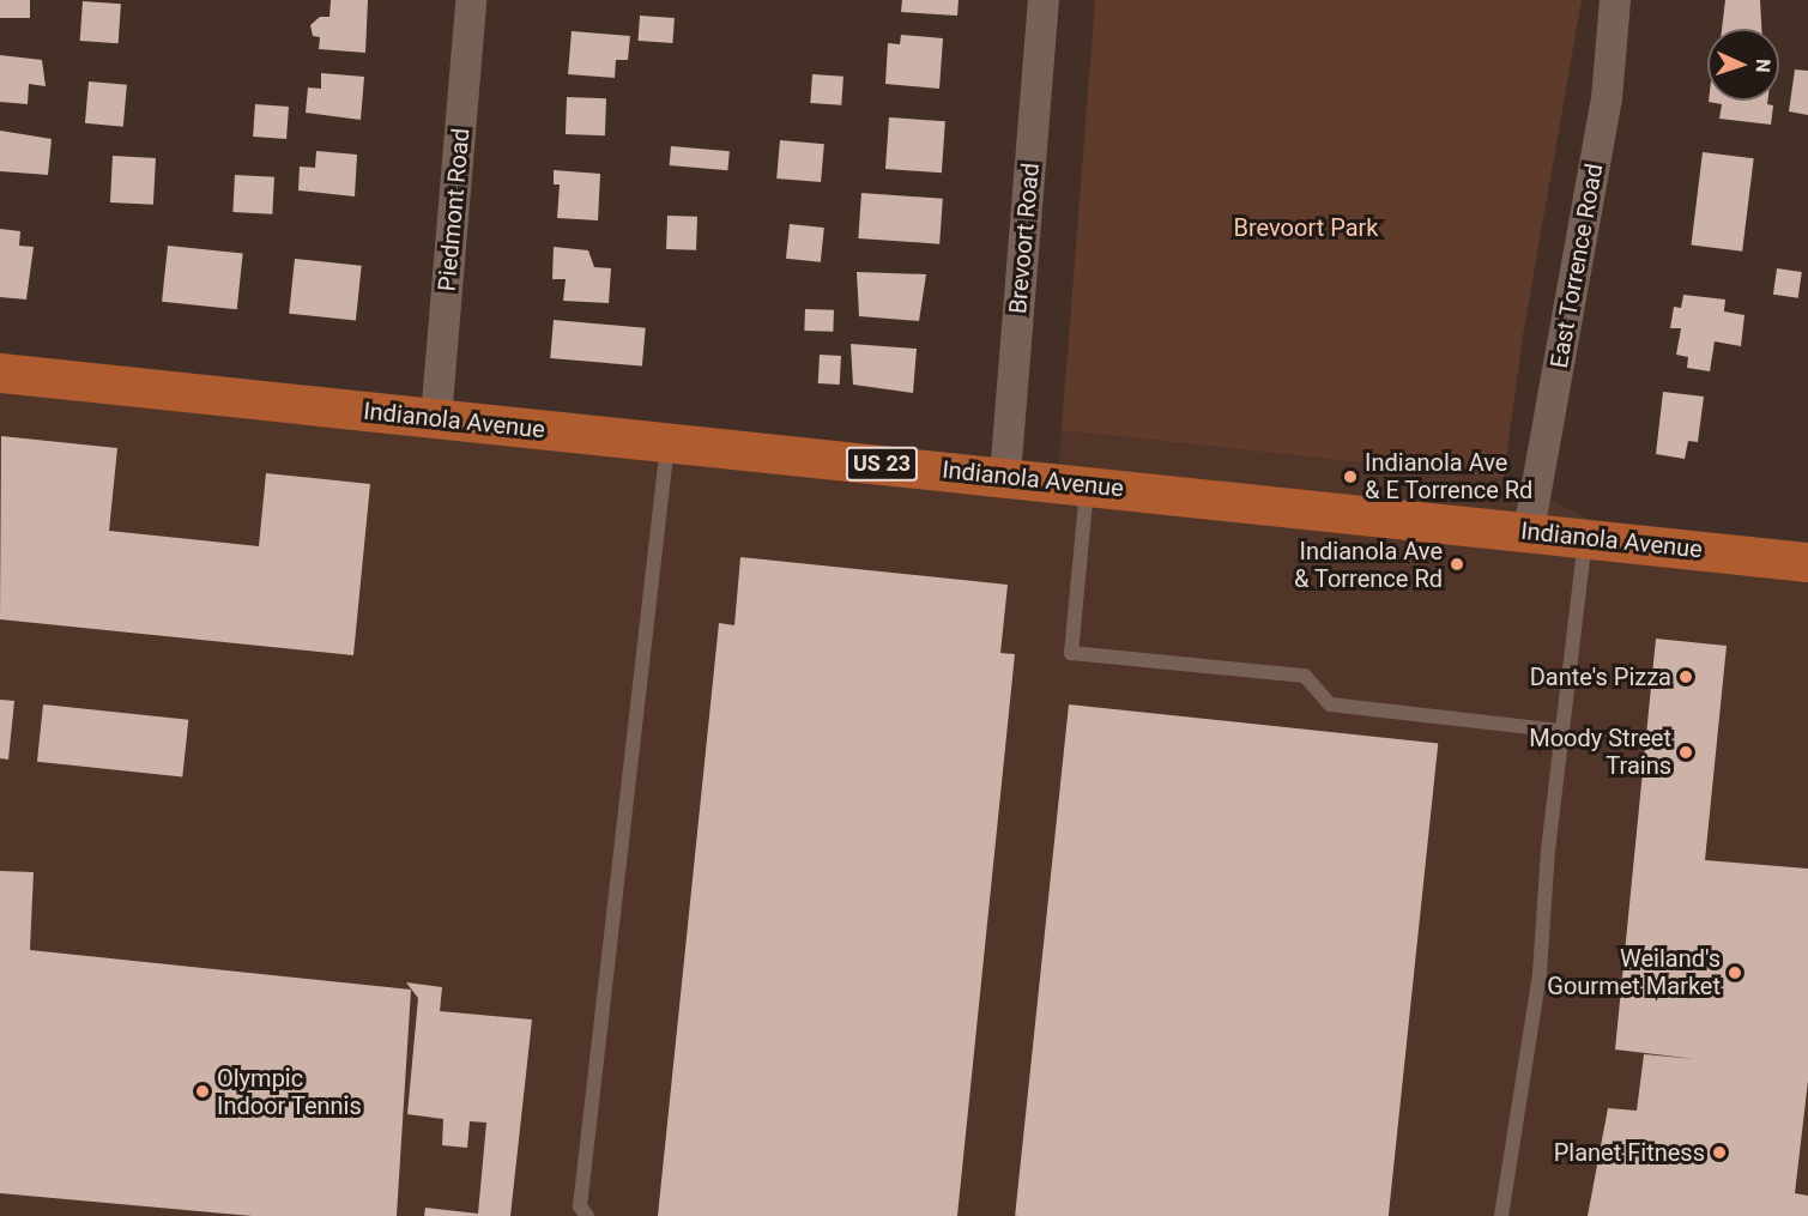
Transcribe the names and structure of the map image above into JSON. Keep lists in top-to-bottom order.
{
  "streets": {
    "main road": ["Indianola Avenue", "US 23"],
    "street": ["Piedmont Road", "Brevoort Road", "East Torrence Road"]
  },
  "crossings": [
    ["Piedmont Road", "Indianola Avenue"],
    ["Brevoort Road", "Indianola Avenue"],
    ["East Torrence Road", "Indianola Avenue"]
  ],
  "parks": ["Brevoort Park"],
  "places": [
    "Indianola Ave & E Torrence Rd",
    "Indianola Ave & Torrence Rd",
    "Dante's Pizza",
    "Moody Street Trains",
    "Weiland's Gourmet Market",
    "Olympic Indoor Tennis",
    "Planet Fitness"
  ],
  "north": "right"
}
